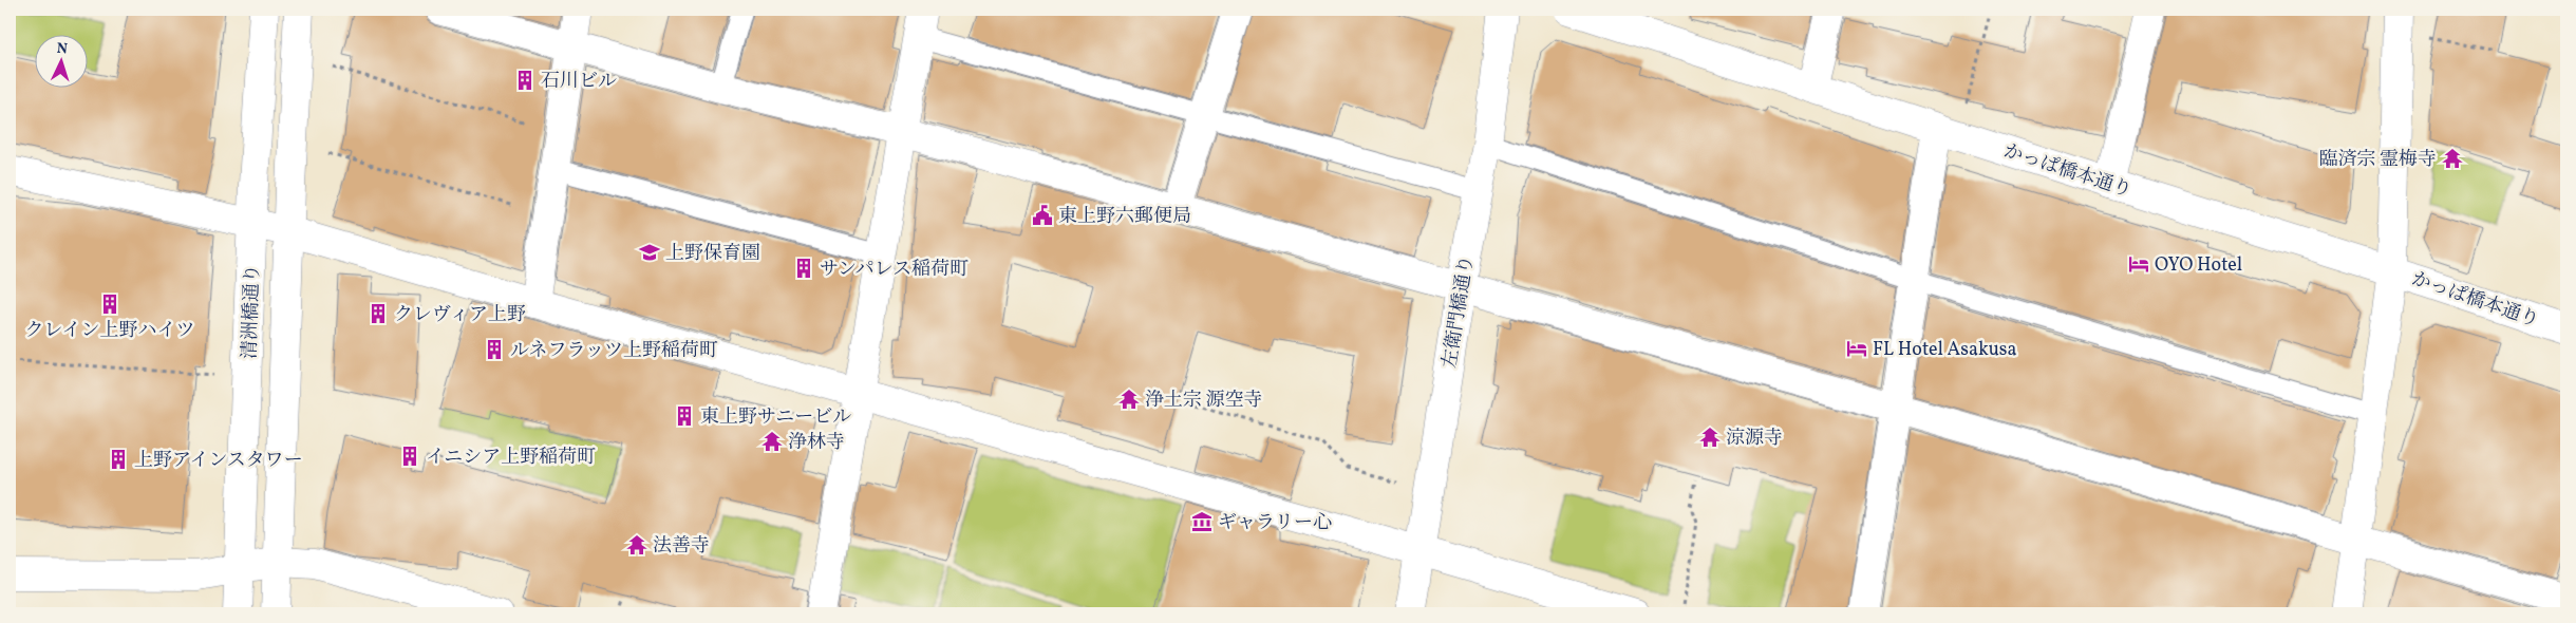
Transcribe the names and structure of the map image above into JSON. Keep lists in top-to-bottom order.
{
  "streets": {
    "street": ["かっぱ橋本通り", "清洲橋通り", "左衛門橋通り"]
  },
  "places": {
    "building": [
      "石川ビル",
      "サンパレス稲荷町",
      "クレイン上野ハイツ",
      "クレヴィア上野",
      "ルネフラッツ上野稲荷町",
      "東上野サニービル",
      "イニシア上野稲荷町",
      "上野アインスタワー"
    ],
    "temple": [
      "臨済宗 霊梅寺",
      "浄土宗 源空寺",
      "涼源寺",
      "浄林寺",
      "法善寺"
    ],
    "public building": ["東上野六郵便局"],
    "school or university": ["上野保育園"],
    "hotel": ["OYO Hotel", "FL Hotel Asakusa"],
    "museum": ["ギャラリー心"]
  },
  "north": "top"
}
